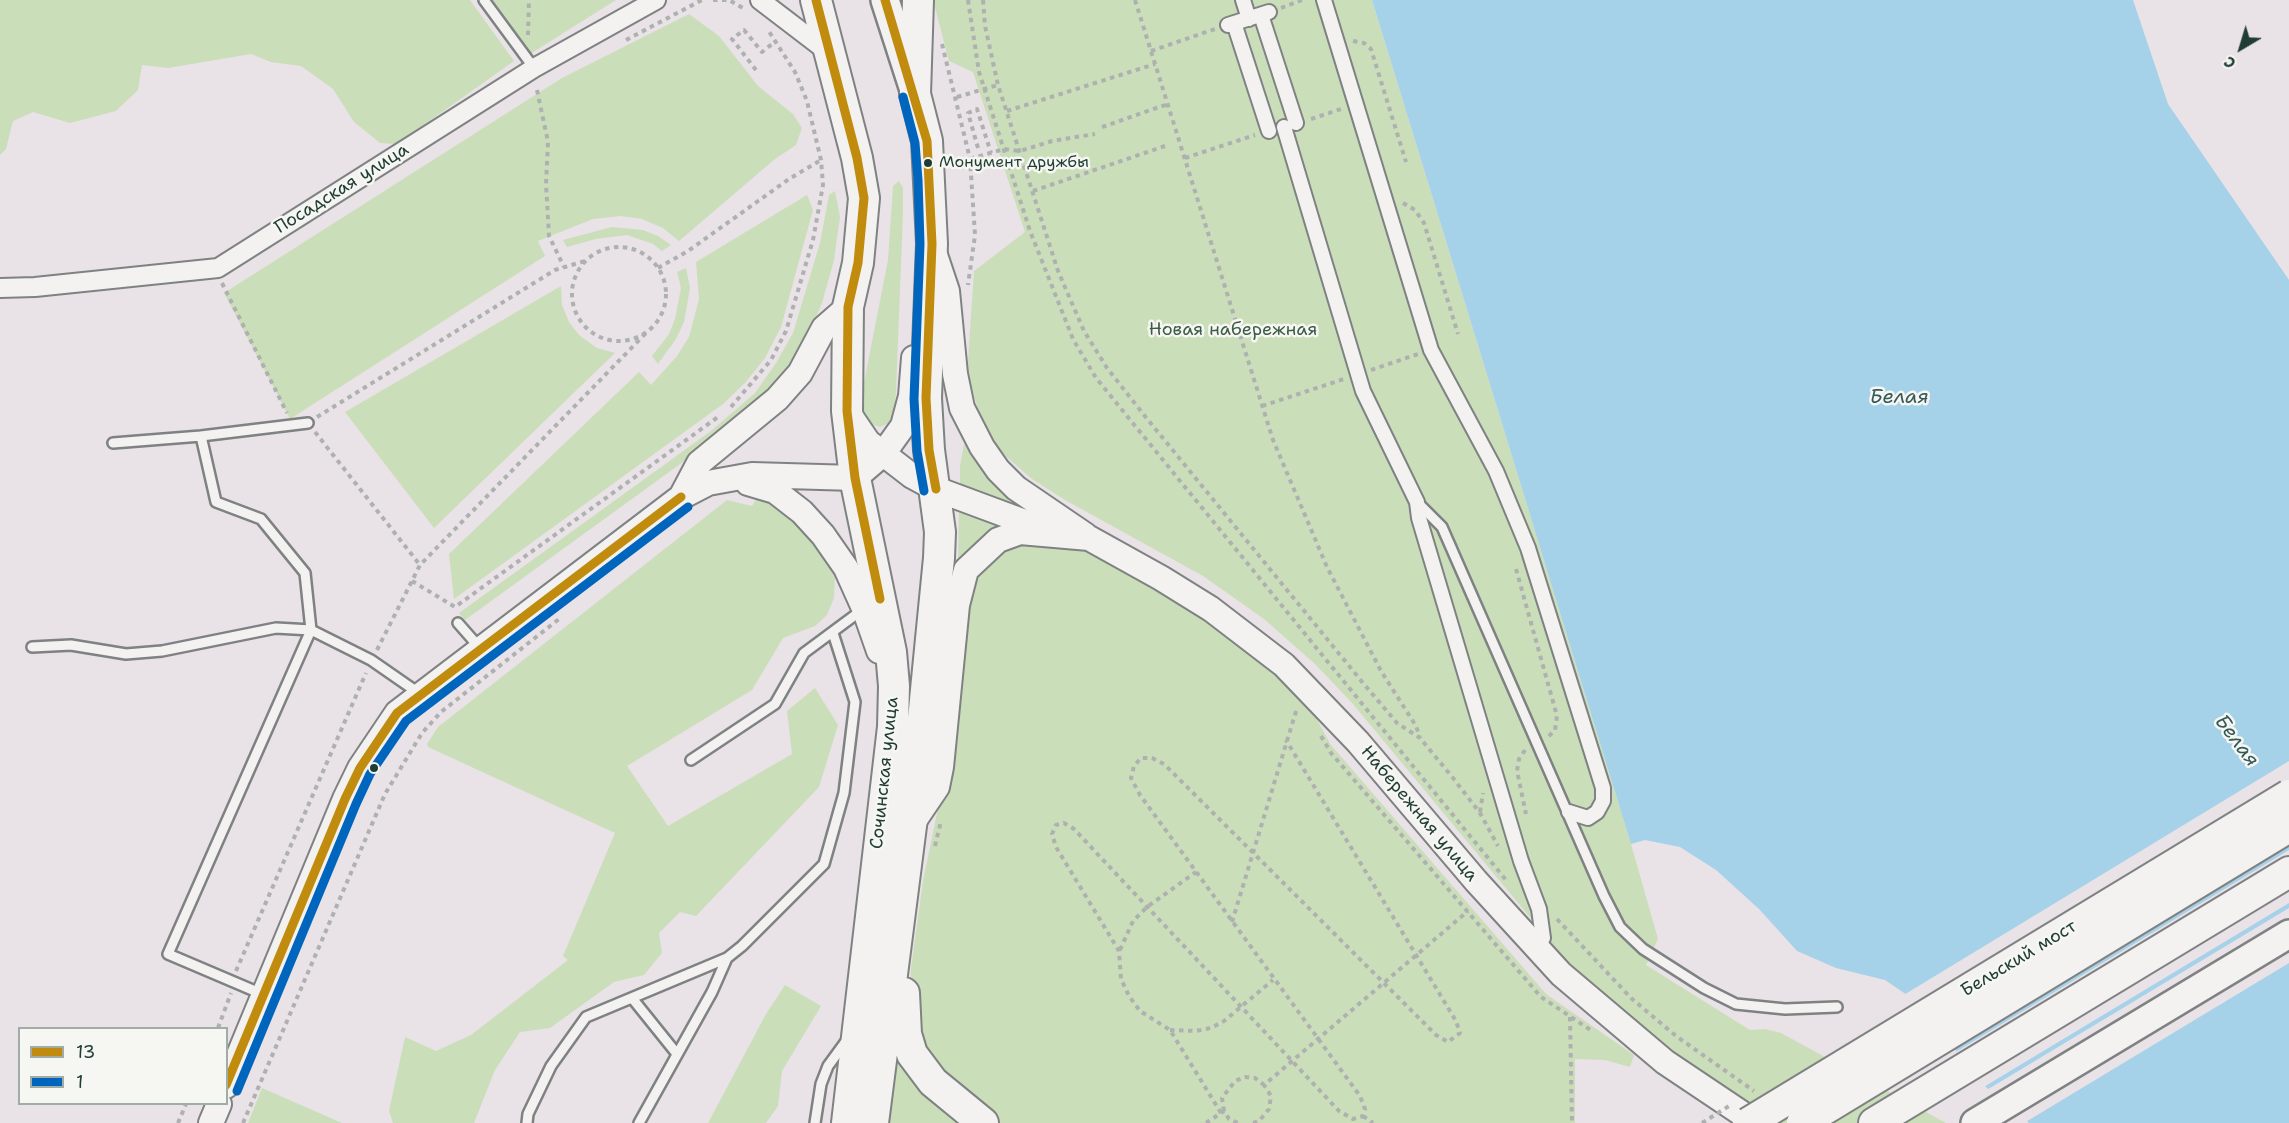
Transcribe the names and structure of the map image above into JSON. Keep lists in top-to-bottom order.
{
  "streets": {
    "main road": ["Сочинская улица", "Бельский мост"],
    "street": ["Посадская улица", "Набережная улица"]
  },
  "water": ["Белая"],
  "parks": ["Новая набережная"],
  "places": ["Монумент дружбы"],
  "lines": ["transit line 13", "transit line 1"],
  "legend": ["13", "1"],
  "north": "bottom left"
}
